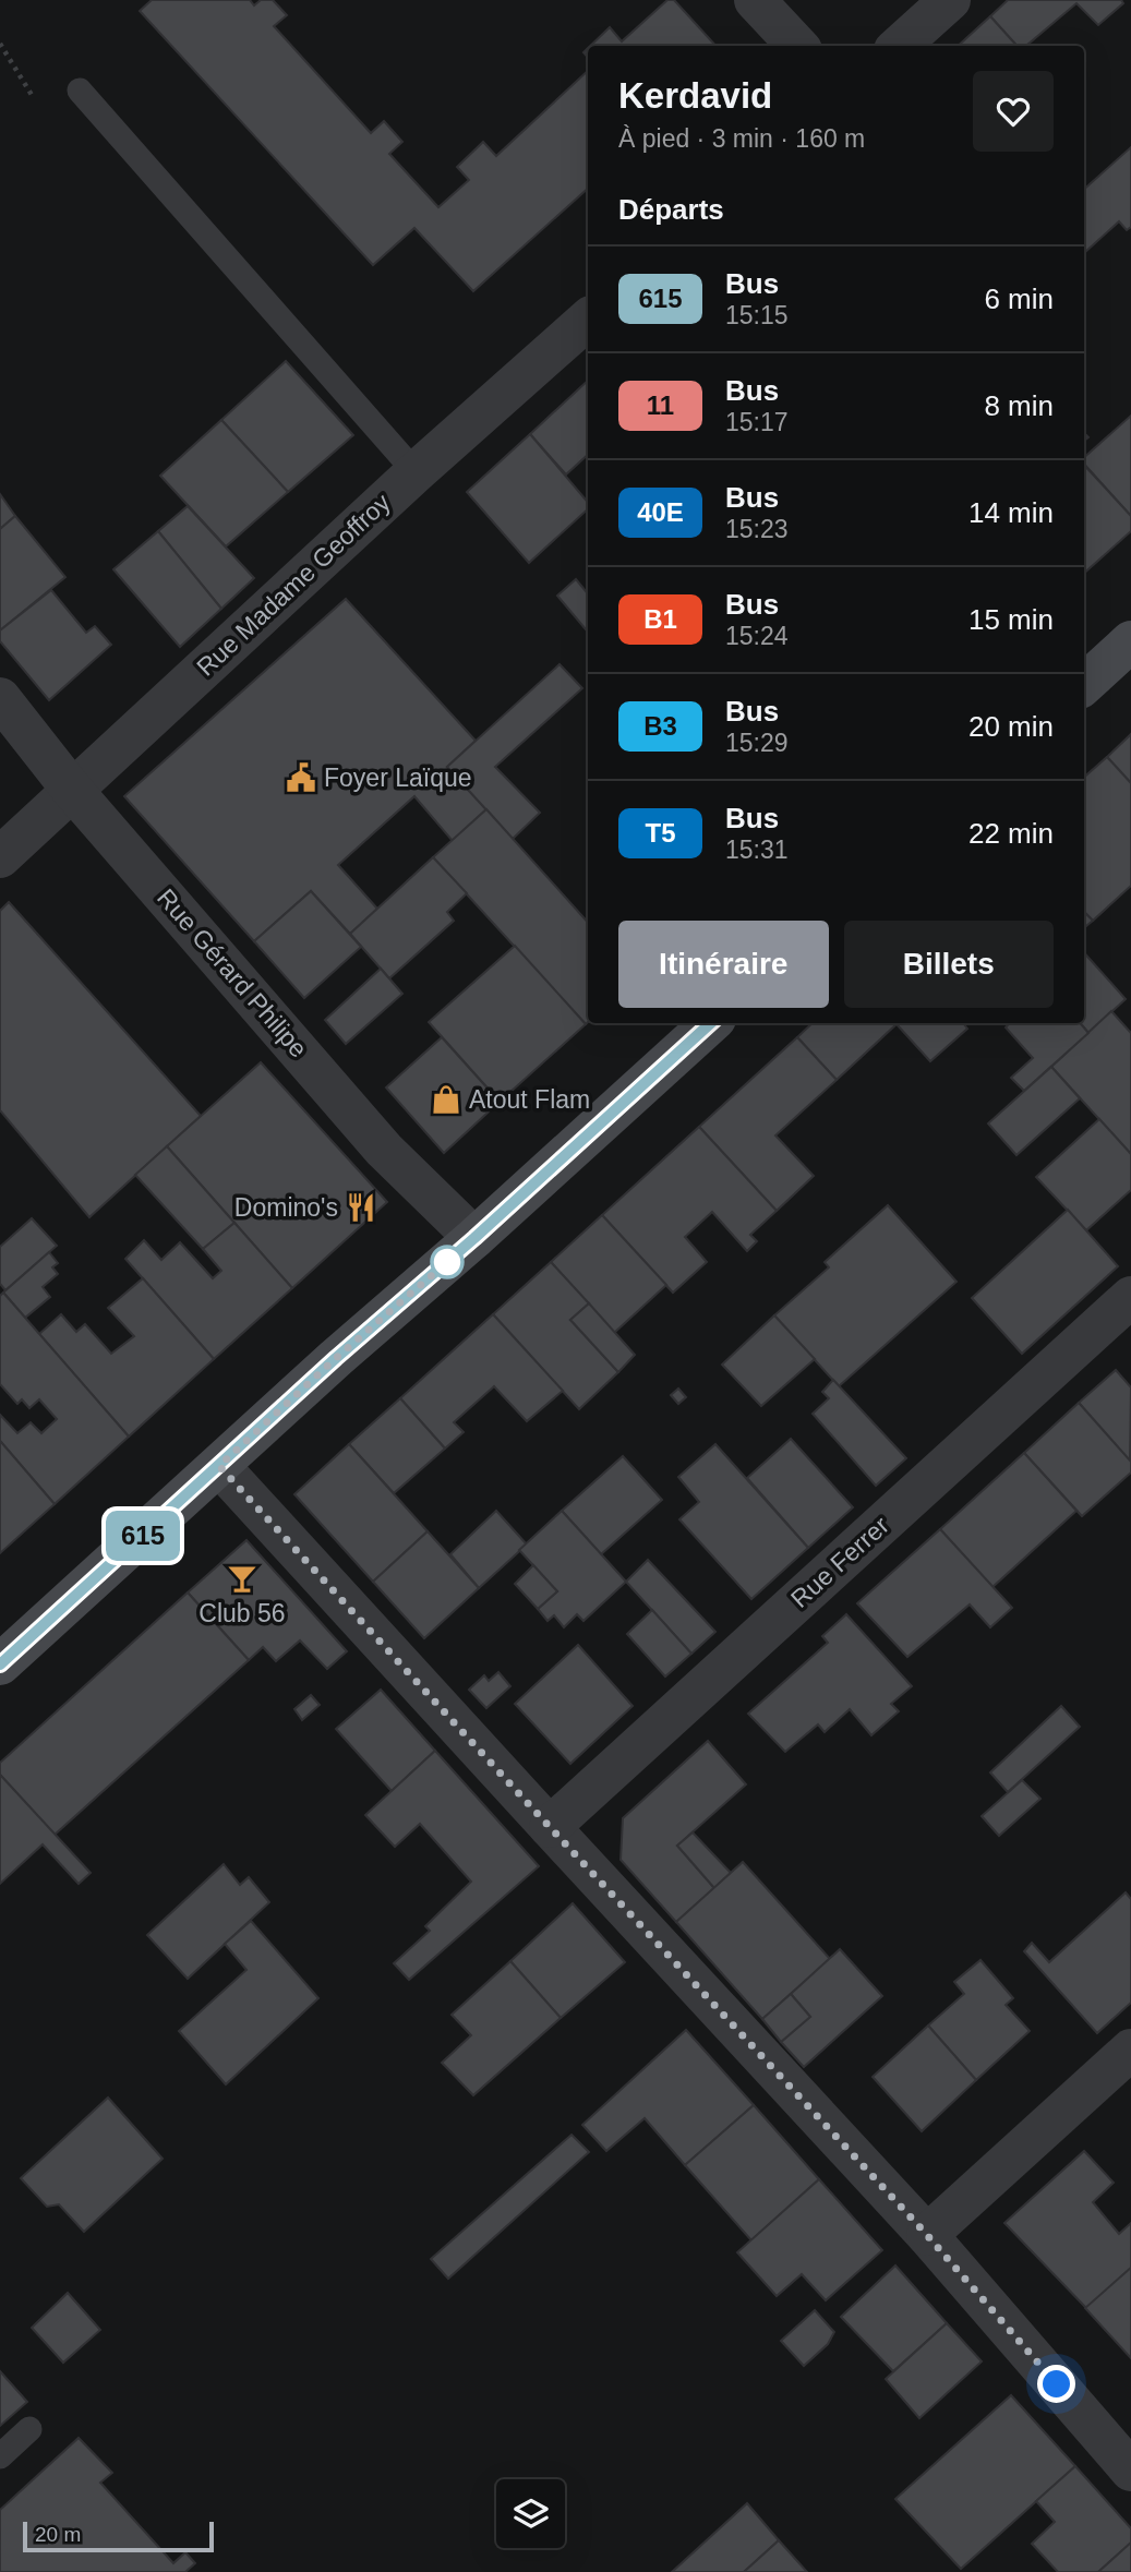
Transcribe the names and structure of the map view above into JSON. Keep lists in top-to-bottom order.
{
  "streets": {
    "street": ["Rue Madame Geoffroy", "Rue Gérard Philipe", "Rue Ferrer"]
  },
  "crossings": [
    ["Rue Madame Geoffroy", "Rue Gérard Philipe"]
  ],
  "places": {
    "public building": ["Foyer Laïque"],
    "shop": ["Atout Flam"],
    "restaurant": ["Domino's"],
    "bar": ["Club 56"]
  },
  "lines": ["bus line 615"],
  "scale_bar": "20 m",
  "page": {
    "on_map": "615",
    "heading": [
      ["Kerdavid", "À pied · 3 min · 160 m"],
      "Départs"
    ],
    "list": [
      {
        "mark": "615",
        "name": "Bus",
        "note": "15:15",
        "value": "6 min"
      },
      {
        "mark": "11",
        "name": "Bus",
        "note": "15:17",
        "value": "8 min"
      },
      {
        "mark": "40E",
        "name": "Bus",
        "note": "15:23",
        "value": "14 min"
      },
      {
        "mark": "B1",
        "name": "Bus",
        "note": "15:24",
        "value": "15 min"
      },
      {
        "mark": "B3",
        "name": "Bus",
        "note": "15:29",
        "value": "20 min"
      },
      {
        "mark": "T5",
        "name": "Bus",
        "note": "15:31",
        "value": "22 min"
      }
    ],
    "buttons": ["Itinéraire", "Billets"],
    "scale": "20 m"
  }
}
